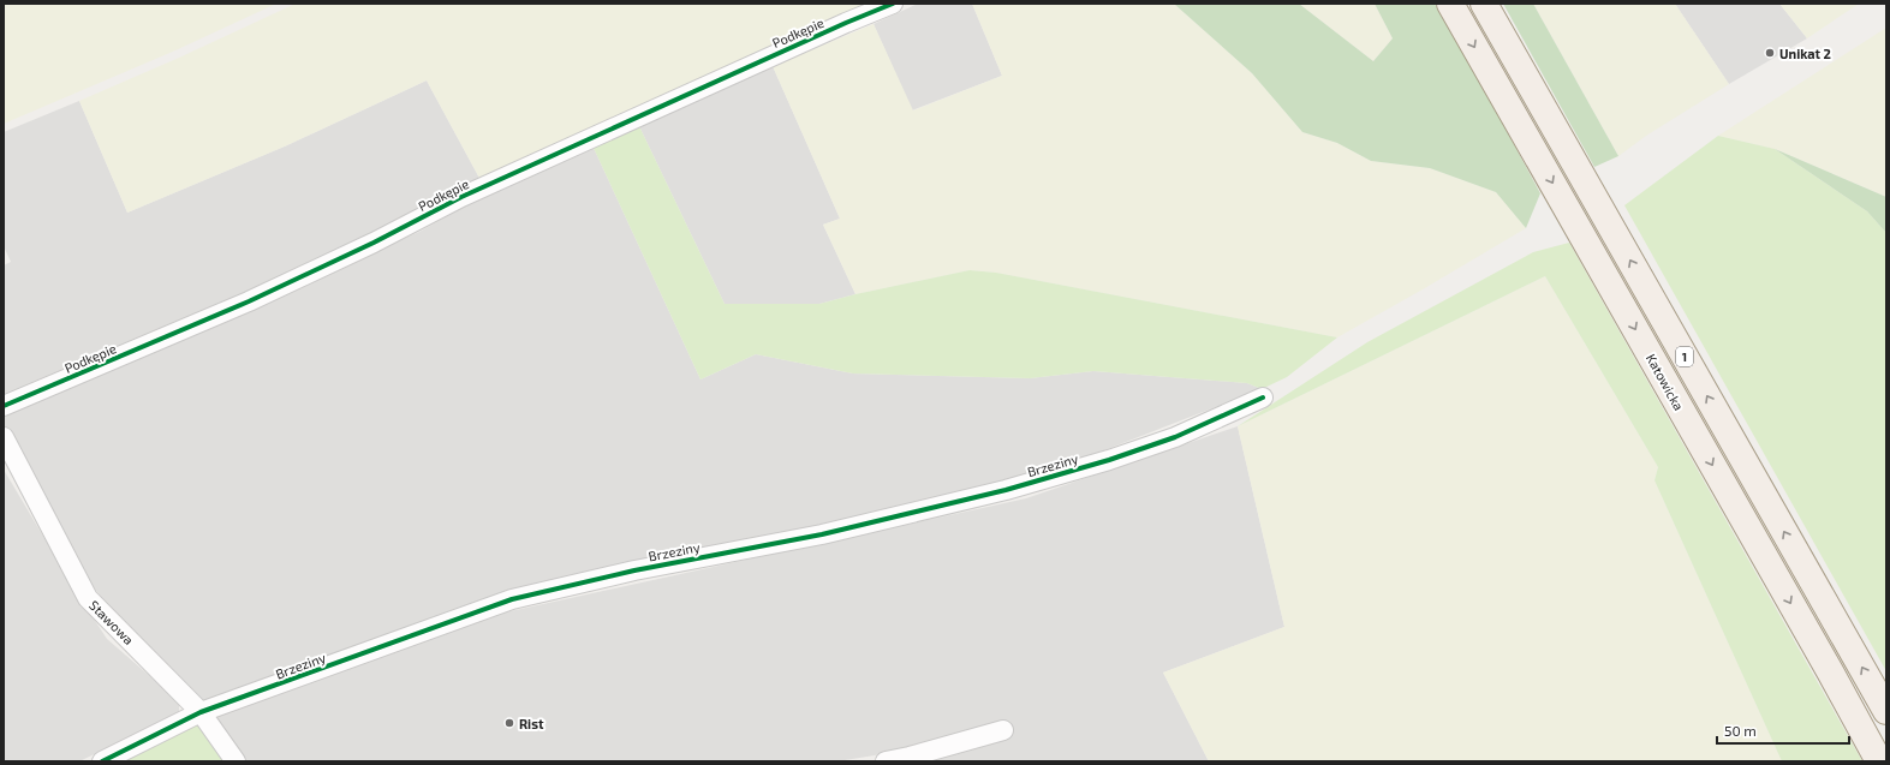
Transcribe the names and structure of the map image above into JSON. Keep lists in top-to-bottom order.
{
  "streets": {
    "main road": ["1", "Katowicka"],
    "street": ["Podkępie", "Brzeziny", "Stawowa"]
  },
  "crossings": [
    ["Brzeziny", "Stawowa"]
  ],
  "places": ["Unikat 2", "Rist"],
  "scale_bar": "50 m"
}
